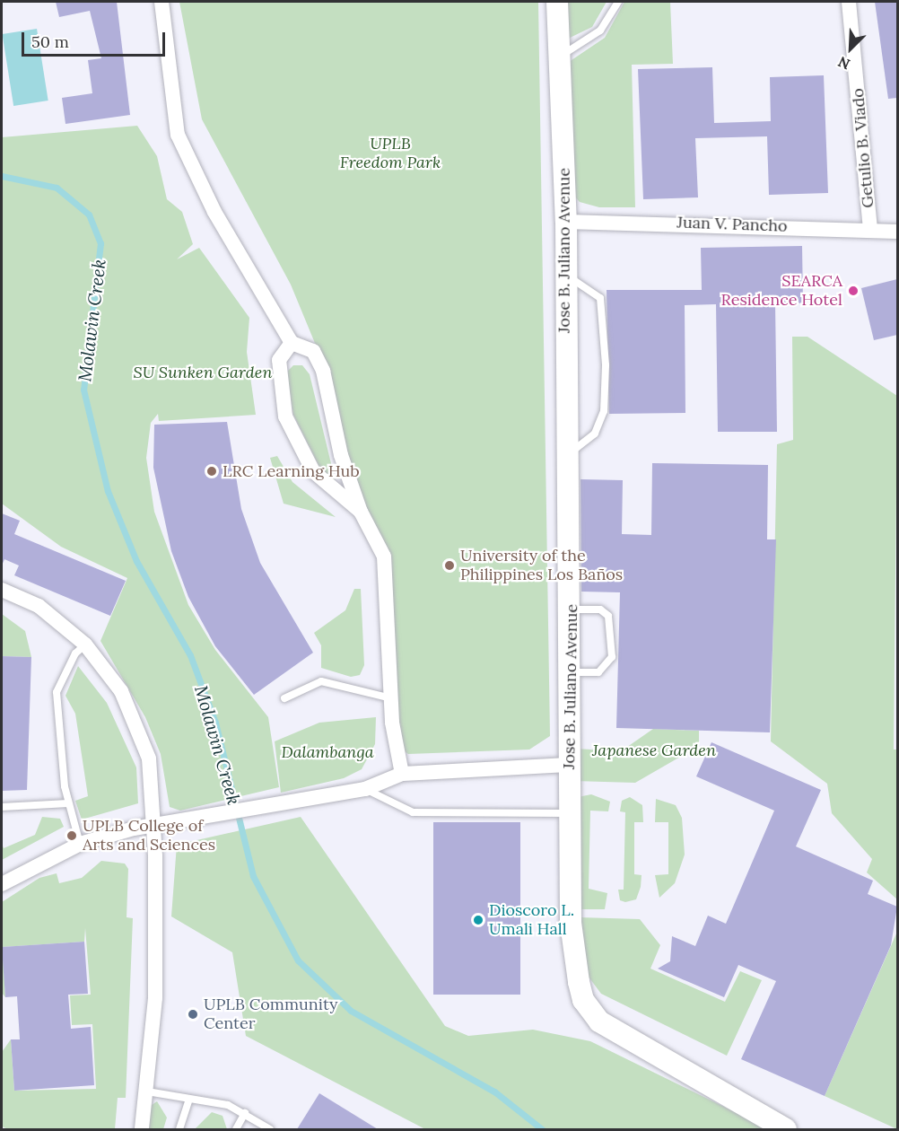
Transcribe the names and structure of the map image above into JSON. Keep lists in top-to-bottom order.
{
  "streets": {
    "street": ["Getulio B. Viado", "Juan V. Pancho", "Jose B. Juliano Avenue"]
  },
  "crossings": [
    ["Getulio B. Viado", "Juan V. Pancho"],
    ["Juan V. Pancho", "Jose B. Juliano Avenue"]
  ],
  "water": ["Molawin Creek"],
  "parks": [
    "UPLB Freedom Park",
    "SU Sunken Garden",
    "Japanese Garden",
    "Dalambanga"
  ],
  "places": [
    "SEARCA Residence Hotel",
    "LRC Learning Hub",
    "University of the Philippines Los Baños",
    "UPLB College of Arts and Sciences",
    "Dioscoro L. Umali Hall",
    "UPLB Community Center"
  ],
  "scale_bar": "50 m",
  "north": "bottom left"
}
